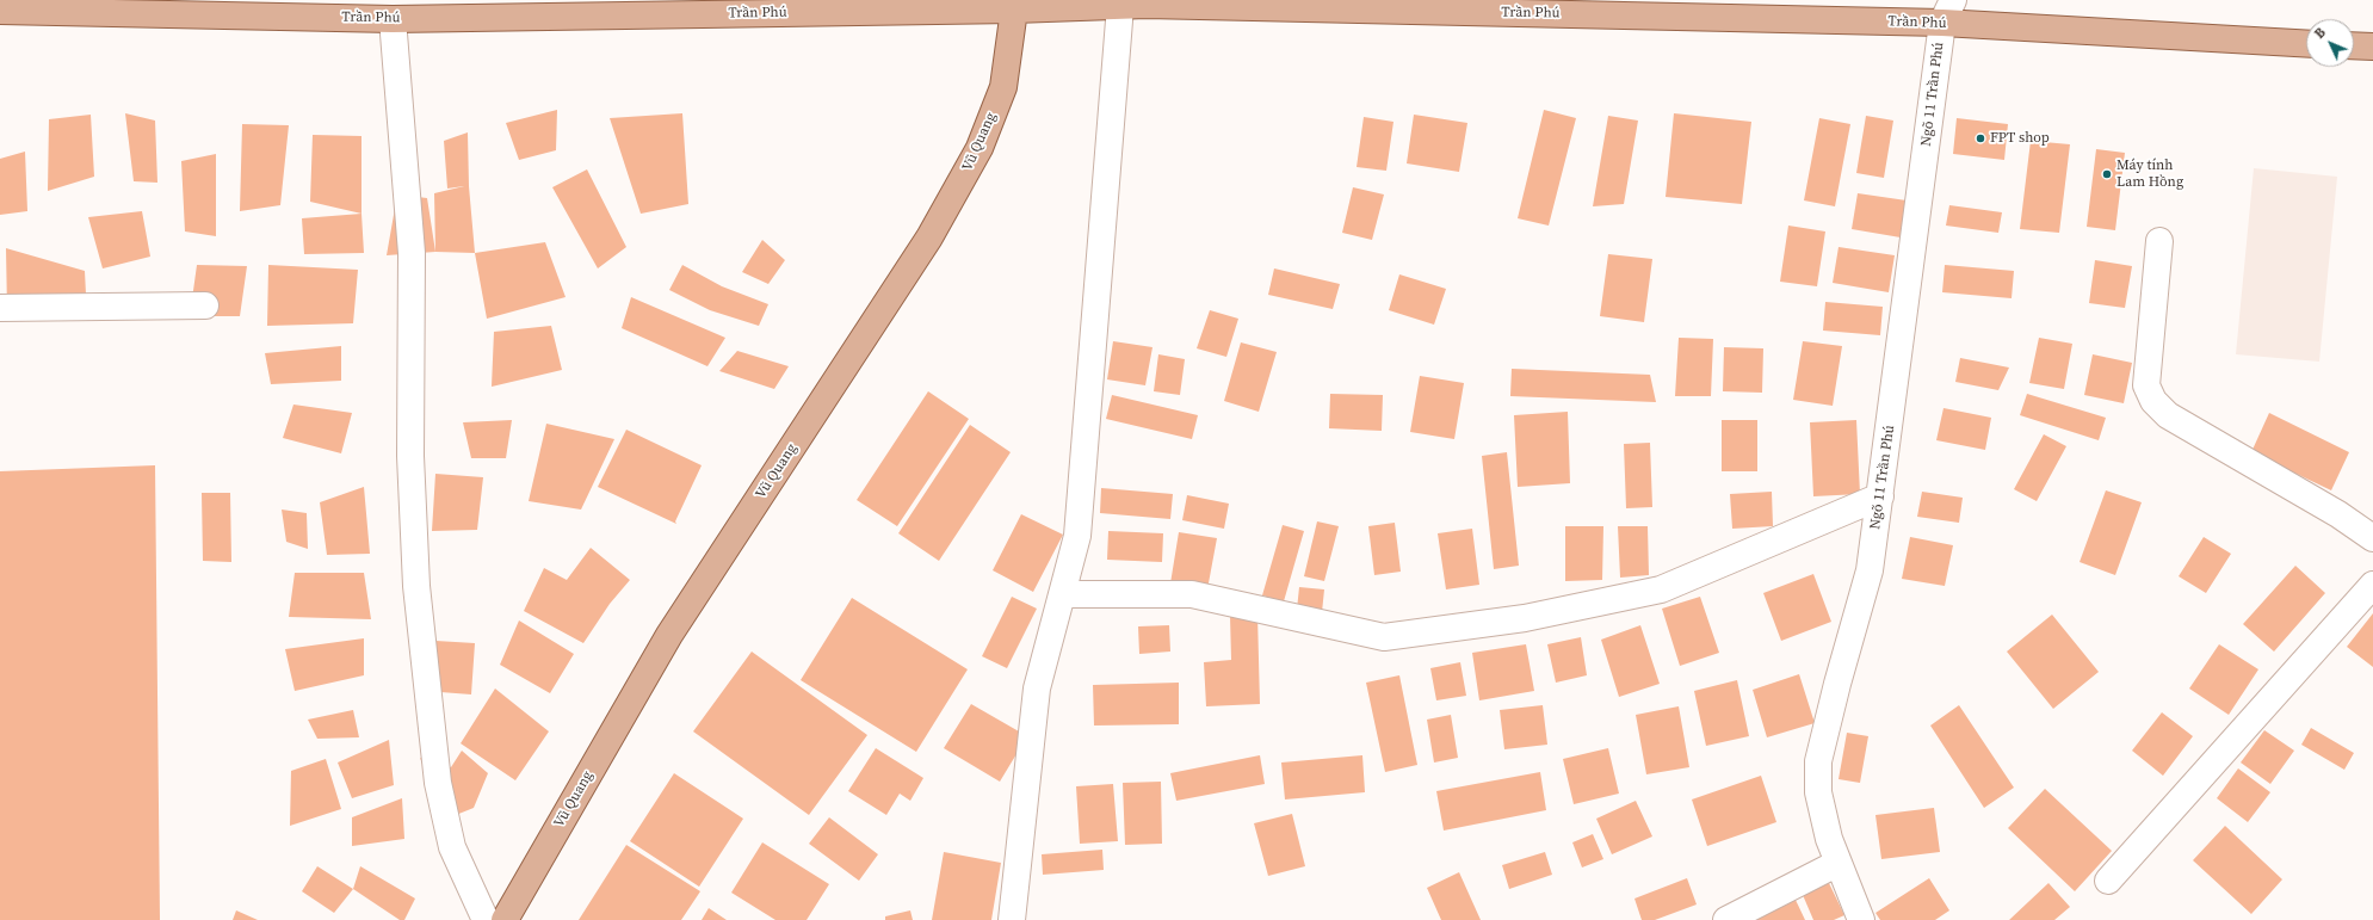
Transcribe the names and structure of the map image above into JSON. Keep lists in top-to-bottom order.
{
  "streets": {
    "main road": ["Trần Phú", "Vũ Quang"],
    "street": ["Ngõ 11 Trần Phú"]
  },
  "crossings": [
    ["Trần Phú", "Ngõ 11 Trần Phú"],
    ["Trần Phú", "Vũ Quang"]
  ],
  "places": ["FPT shop", "Máy tính Lam Hồng"],
  "north": "top left"
}
